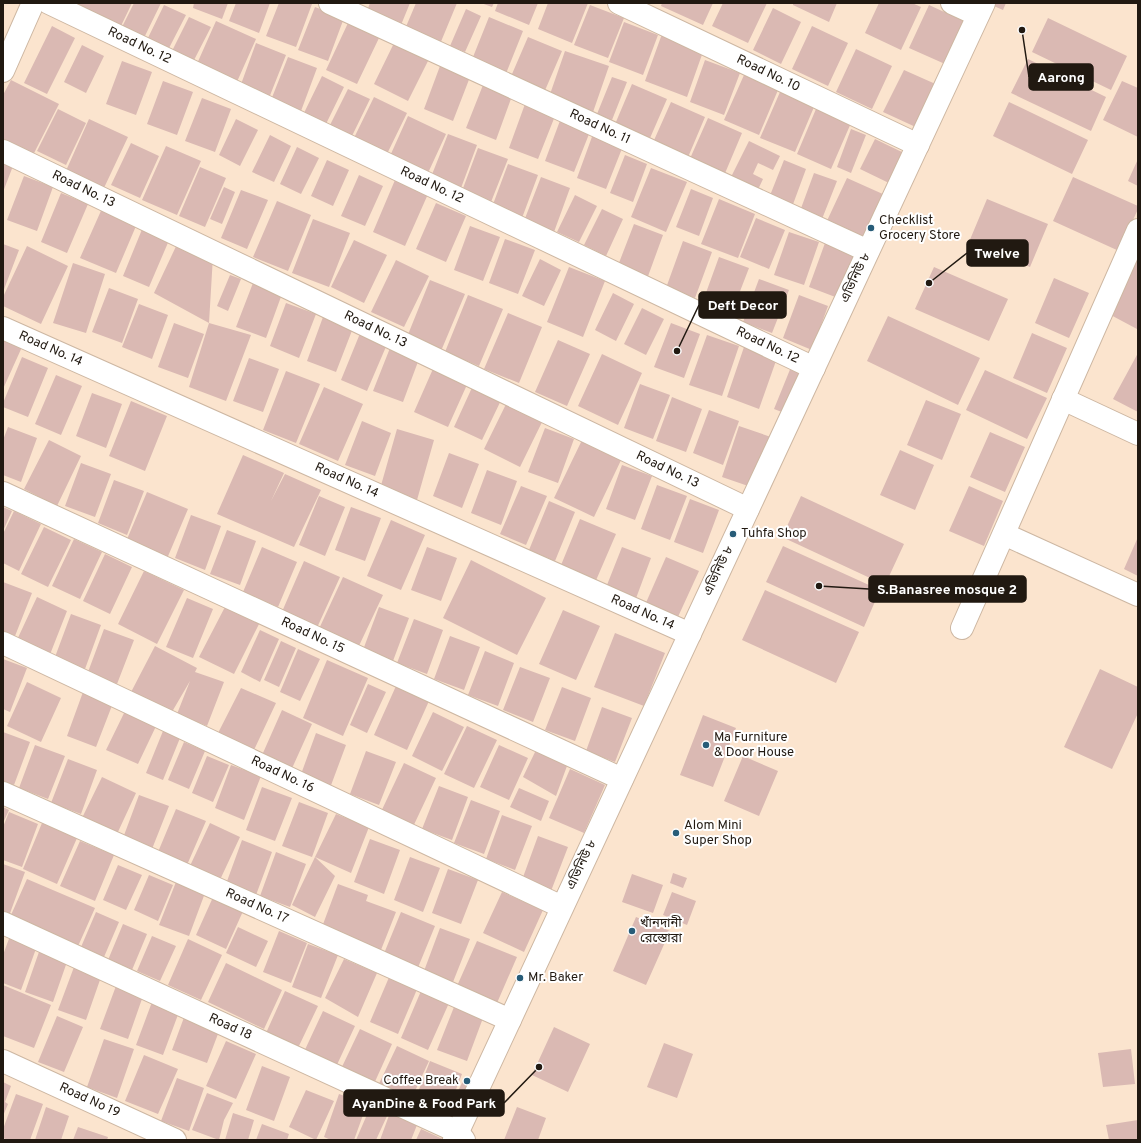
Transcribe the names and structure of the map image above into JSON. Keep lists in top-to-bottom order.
{
  "streets": {
    "street": [
      "Road No. 12",
      "Road No. 10",
      "Road No. 11",
      "Road No. 13",
      "এভিনিউ ৮",
      "Road No. 14",
      "Road No. 15",
      "Road No. 16",
      "Road No. 17",
      "Road 18",
      "Road No 19"
    ]
  },
  "crossings": [
    ["Road No. 12", "এভিনিউ ৮"],
    ["Road No. 10", "এভিনিউ ৮"],
    ["Road No. 11", "এভিনিউ ৮"],
    ["Road No. 13", "এভিনিউ ৮"],
    ["এভিনিউ ৮", "Road No. 14"],
    ["এভিনিউ ৮", "Road No. 15"],
    ["এভিনিউ ৮", "Road No. 16"],
    ["এভিনিউ ৮", "Road No. 17"],
    ["এভিনিউ ৮", "Road 18"]
  ],
  "places": [
    "Aarong",
    "Checklist Grocery Store",
    "Twelve",
    "Deft Decor",
    "Tuhfa Shop",
    "S.Banasree mosque 2",
    "Ma Furniture & Door House",
    "Alom Mini Super Shop",
    "খাঁনদানী রেস্তোরা",
    "Mr. Baker",
    "AyanDine & Food Park",
    "Coffee Break"
  ]
}
